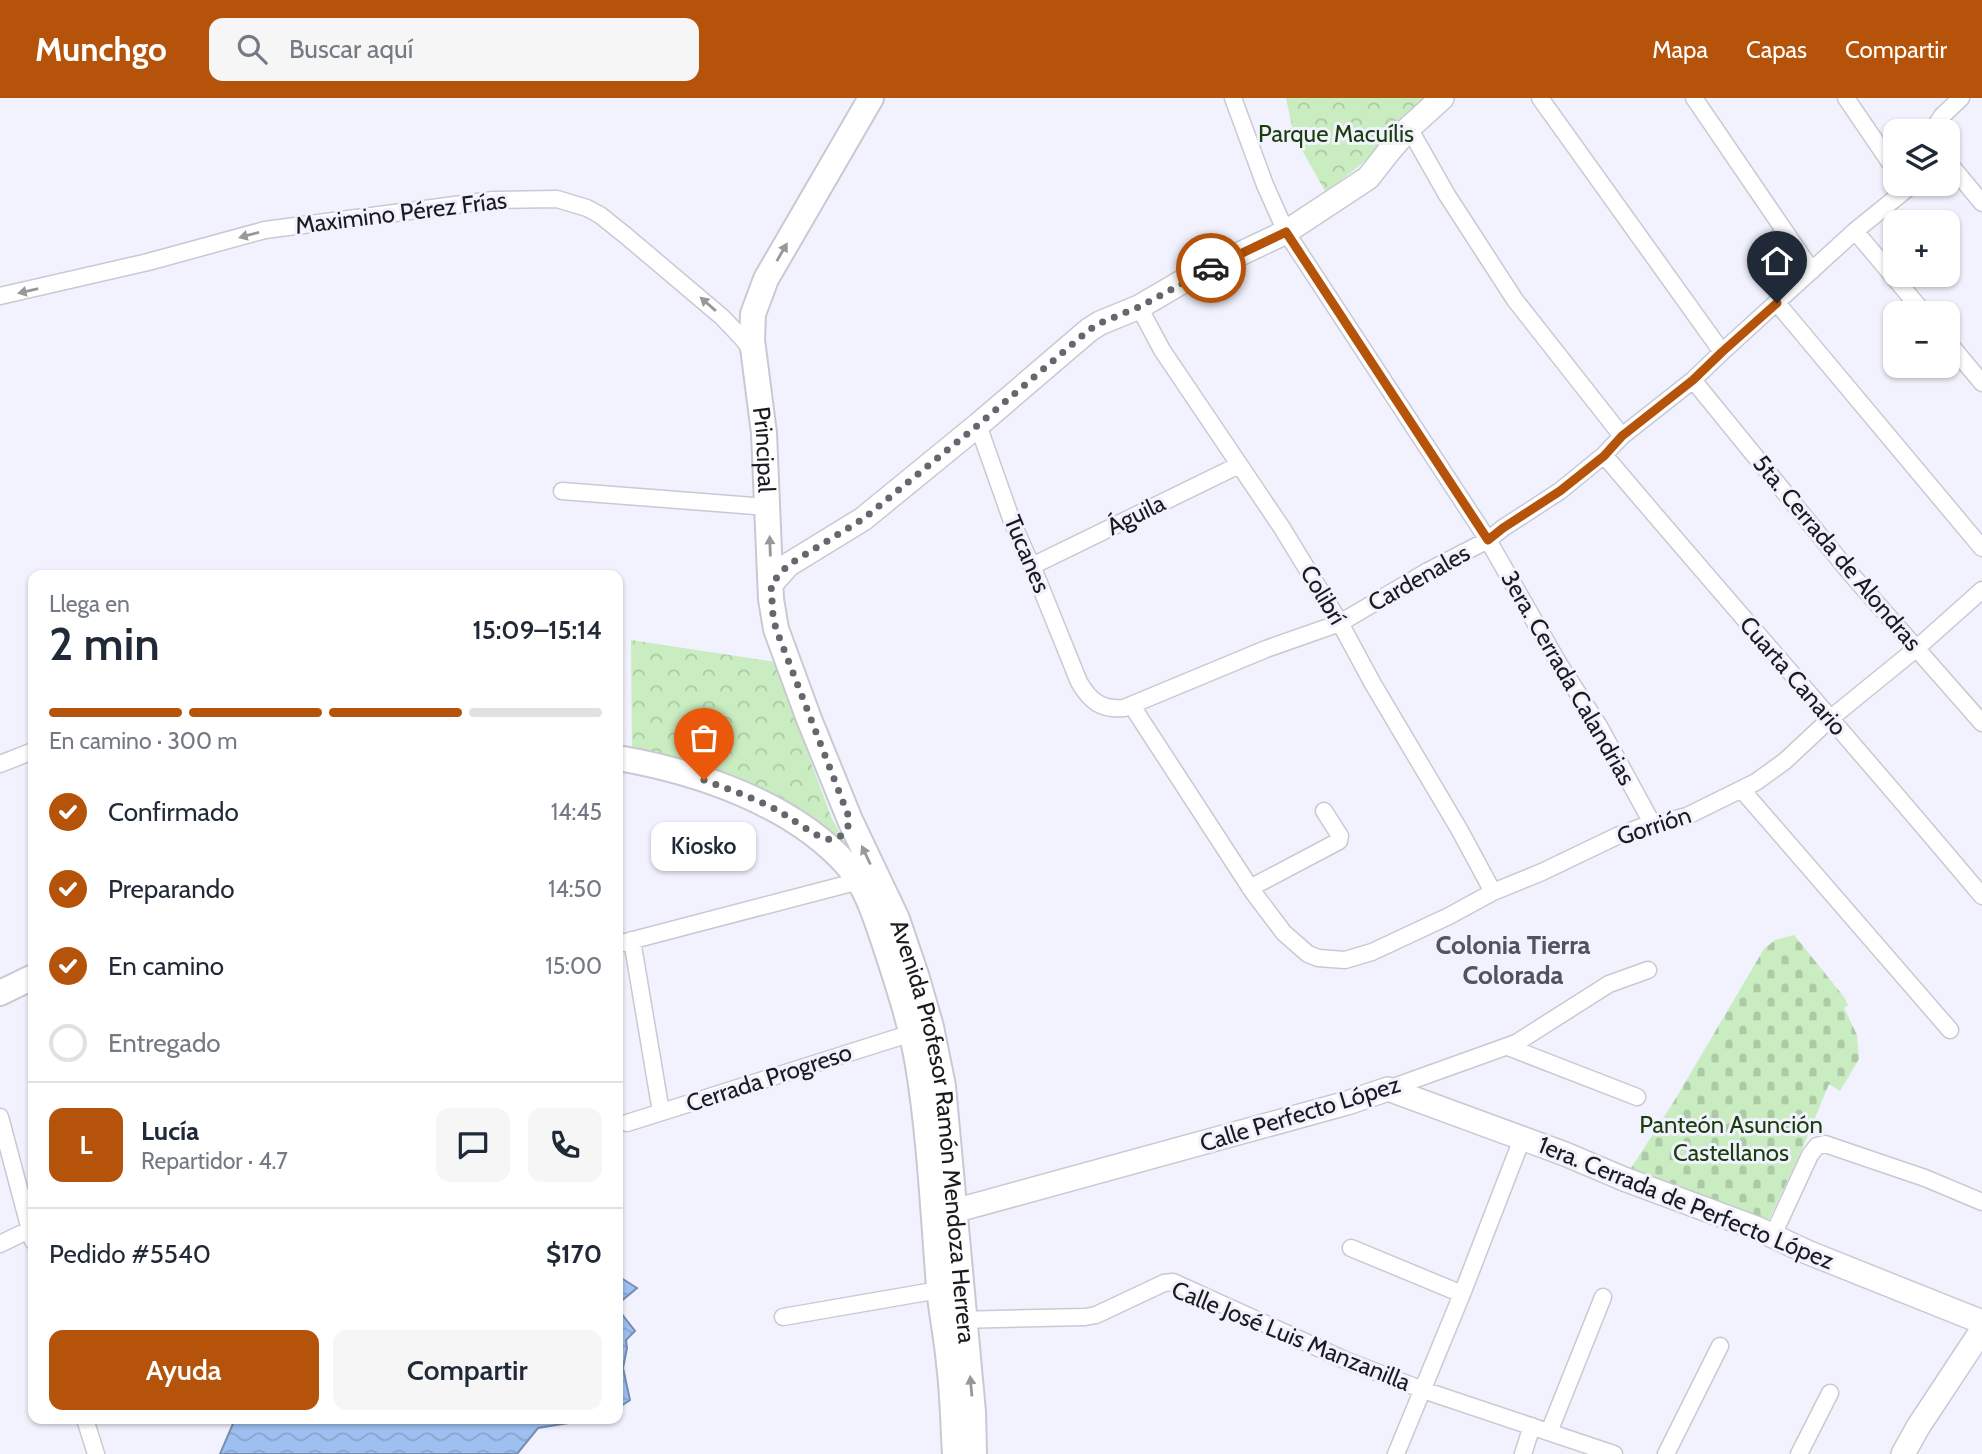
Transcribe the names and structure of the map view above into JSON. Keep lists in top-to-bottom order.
{
  "streets": {
    "main road": ["Principal", "Avenida Profesor Ramón Mendoza Herrera"],
    "street": [
      "Maximino Pérez Frías",
      "Águila",
      "5ta. Cerrada de Alondras",
      "Tucanes",
      "Cardenales",
      "Colibrí",
      "Cuarta Canario",
      "3era. Cerrada Calandrias",
      "Gorrión",
      "Cerrada Progreso",
      "Calle Perfecto López",
      "1era. Cerrada de Perfecto López",
      "Calle José Luis Manzanilla"
    ]
  },
  "crossings": [
    ["Maximino Pérez Frías", "Principal"],
    ["Principal", "Avenida Profesor Ramón Mendoza Herrera"],
    ["Águila", "Tucanes"],
    ["Águila", "Colibrí"],
    ["5ta. Cerrada de Alondras", "Cardenales"],
    ["5ta. Cerrada de Alondras", "Gorrión"],
    ["Tucanes", "Cardenales"],
    ["Cardenales", "Colibrí"],
    ["Cardenales", "Cuarta Canario"],
    ["Cardenales", "3era. Cerrada Calandrias"],
    ["Cardenales", "Gorrión"],
    ["Colibrí", "Gorrión"],
    ["Cuarta Canario", "Gorrión"],
    ["3era. Cerrada Calandrias", "Gorrión"],
    ["Cerrada Progreso", "Avenida Profesor Ramón Mendoza Herrera"],
    ["Calle Perfecto López", "Avenida Profesor Ramón Mendoza Herrera"],
    ["Calle Perfecto López", "1era. Cerrada de Perfecto López"],
    ["Avenida Profesor Ramón Mendoza Herrera", "Calle José Luis Manzanilla"]
  ],
  "one_way": ["Maximino Pérez Frías", "Principal"],
  "districts": ["Colonia Tierra Colorada"],
  "parks": ["Parque Macuílis", "Panteón Asunción Castellanos"],
  "places": ["Kiosko"],
  "page": {
    "header": "Munchgo",
    "search": "Buscar aquí",
    "nav": ["Mapa", "Capas", "Compartir"],
    "map_buttons": ["+", "−"],
    "heading": ["2 min", "Llega en", "15:09–15:14"],
    "panel": [
      "Lucía",
      "Repartidor · 4.7",
      "Pedido #5540",
      "$170"
    ],
    "bar": "En camino · 300 m",
    "list": [
      ["Confirmado", "14:45"],
      ["Preparando", "14:50"],
      ["En camino", "15:00"],
      "Entregado"
    ],
    "bubble": "Kiosko",
    "round": "L",
    "buttons": ["Ayuda", "Compartir"]
  }
}
